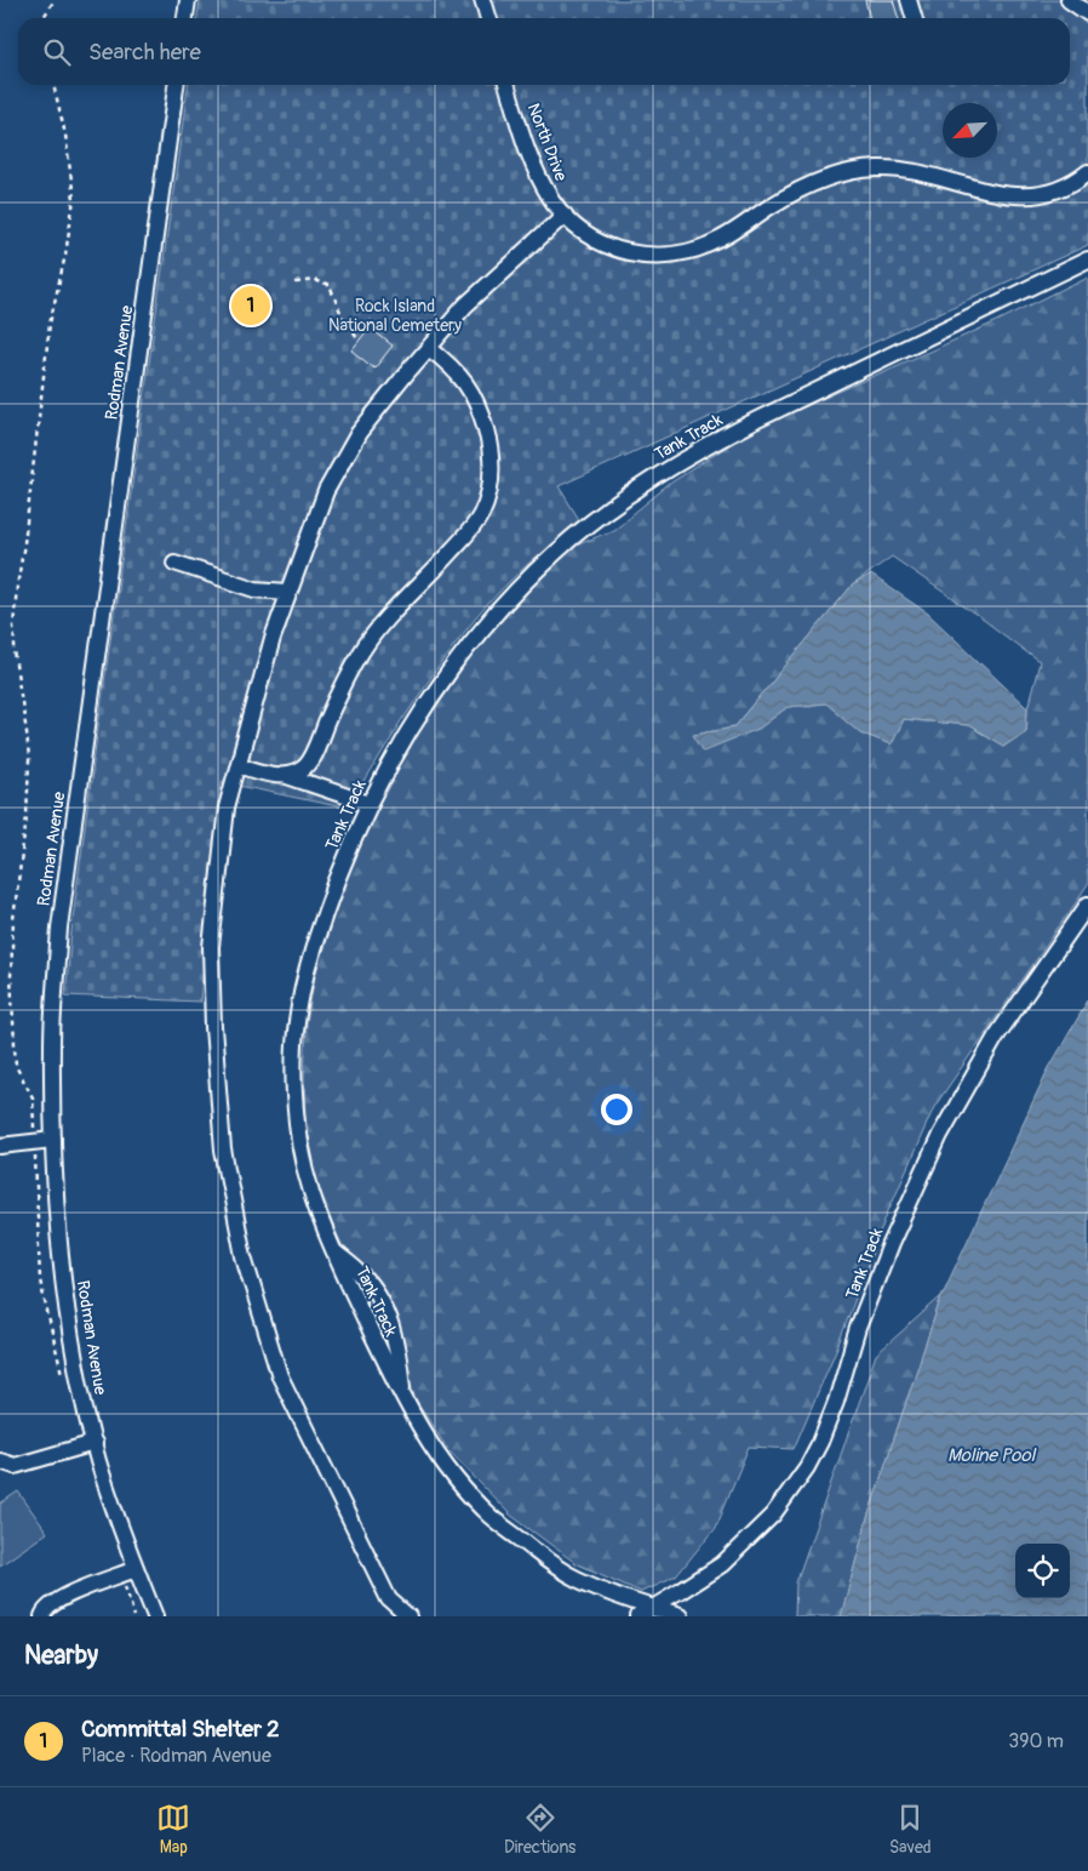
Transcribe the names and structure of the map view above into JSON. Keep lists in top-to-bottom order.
{
  "streets": {
    "street": ["North Drive", "Rodman Avenue", "Tank Track"]
  },
  "water": ["Moline Pool"],
  "parks": ["Rock Island National Cemetery"],
  "north": "bottom left",
  "page": {
    "search": "Search here",
    "pins": "1",
    "heading": "Nearby",
    "list": [
      {
        "mark": "1",
        "name": "Committal Shelter 2",
        "note": "Place · Rodman Avenue",
        "value": "390 m"
      }
    ],
    "nav": ["Map", "Directions", "Saved"]
  }
}
